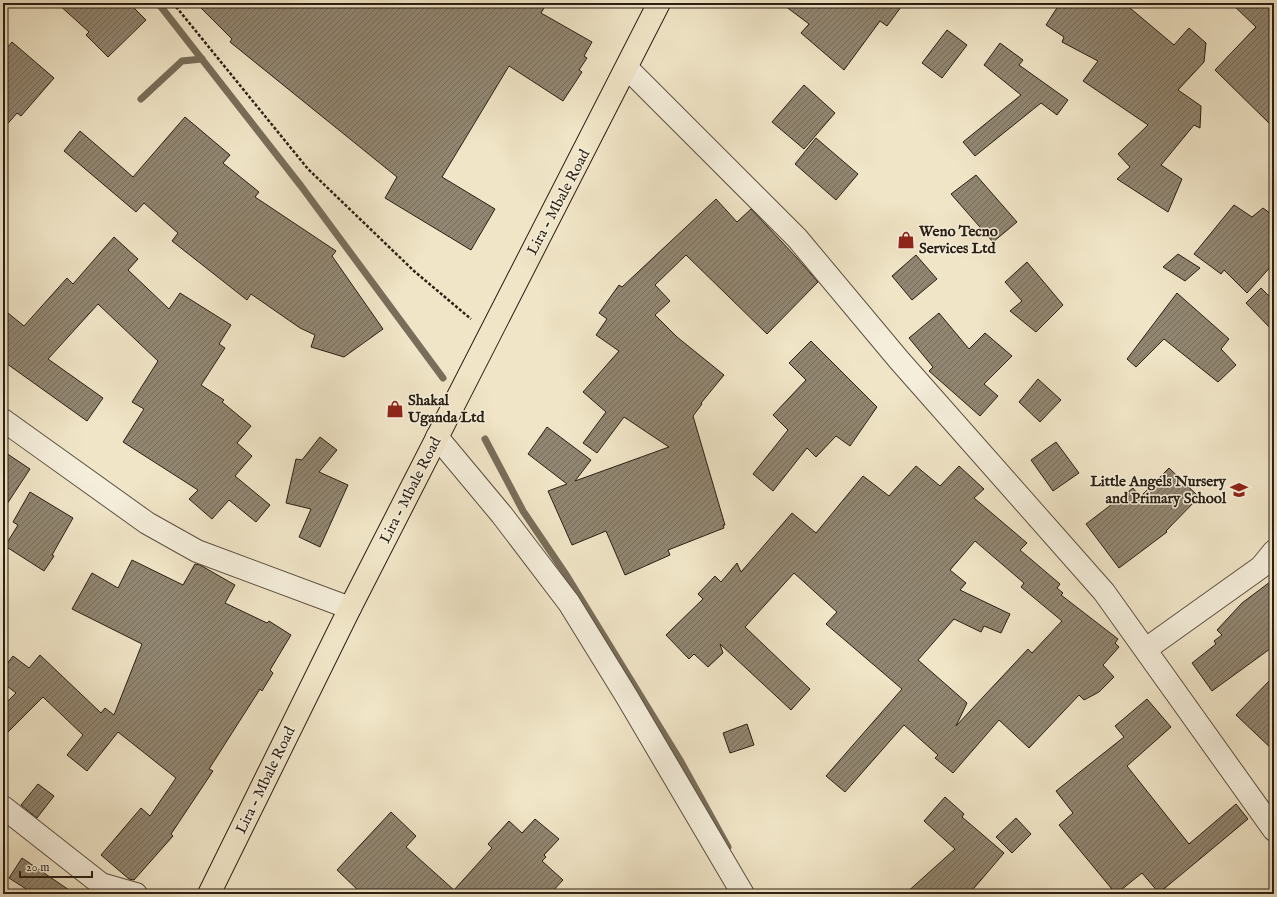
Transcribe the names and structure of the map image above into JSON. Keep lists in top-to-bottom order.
{
  "streets": {
    "main road": ["Lira - Mbale Road"]
  },
  "places": {
    "shop": ["Weno Tecno Services Ltd", "Shakal Uganda Ltd"],
    "school or university": ["Little Angels Nursery and Primary School"]
  },
  "scale_bar": "20 m"
}
